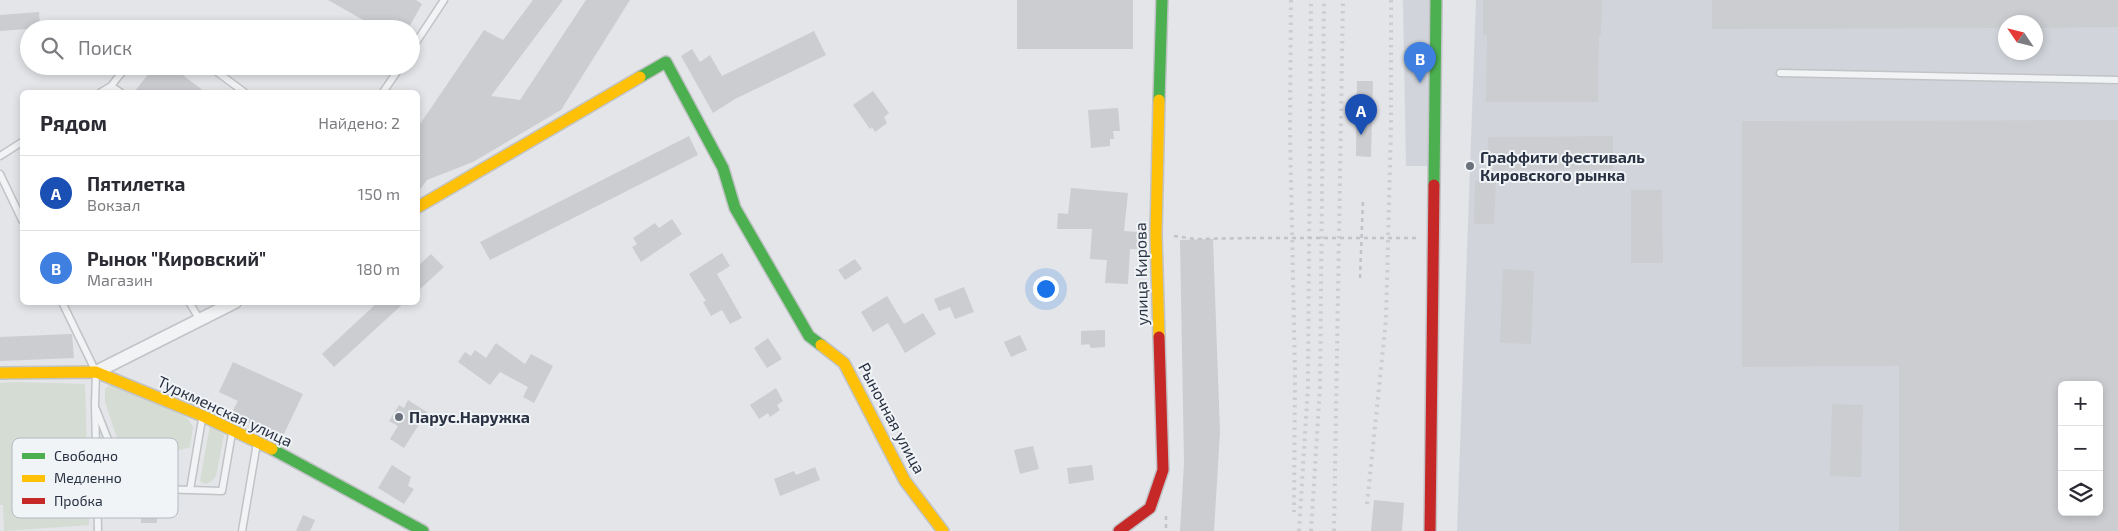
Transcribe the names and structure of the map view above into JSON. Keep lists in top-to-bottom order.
{
  "streets": {
    "street": ["улица Кирова", "Туркменская улица", "Рыночная улица"]
  },
  "places": ["Граффити фестиваль Кировского рынка", "Парус.Наружка"],
  "legend": ["Свободно", "Медленно", "Пробка"],
  "north": "top left",
  "page": {
    "search": "Поиск",
    "pins": ["B", "A"],
    "heading": ["Рядом", "Найдено: 2"],
    "list": [
      {
        "mark": "A",
        "name": "Пятилетка",
        "note": "Вокзал",
        "value": "150 m"
      },
      {
        "mark": "B",
        "name": "Рынок \"Кировский\"",
        "note": "Магазин",
        "value": "180 m"
      }
    ],
    "map_buttons": ["+", "−"]
  }
}
